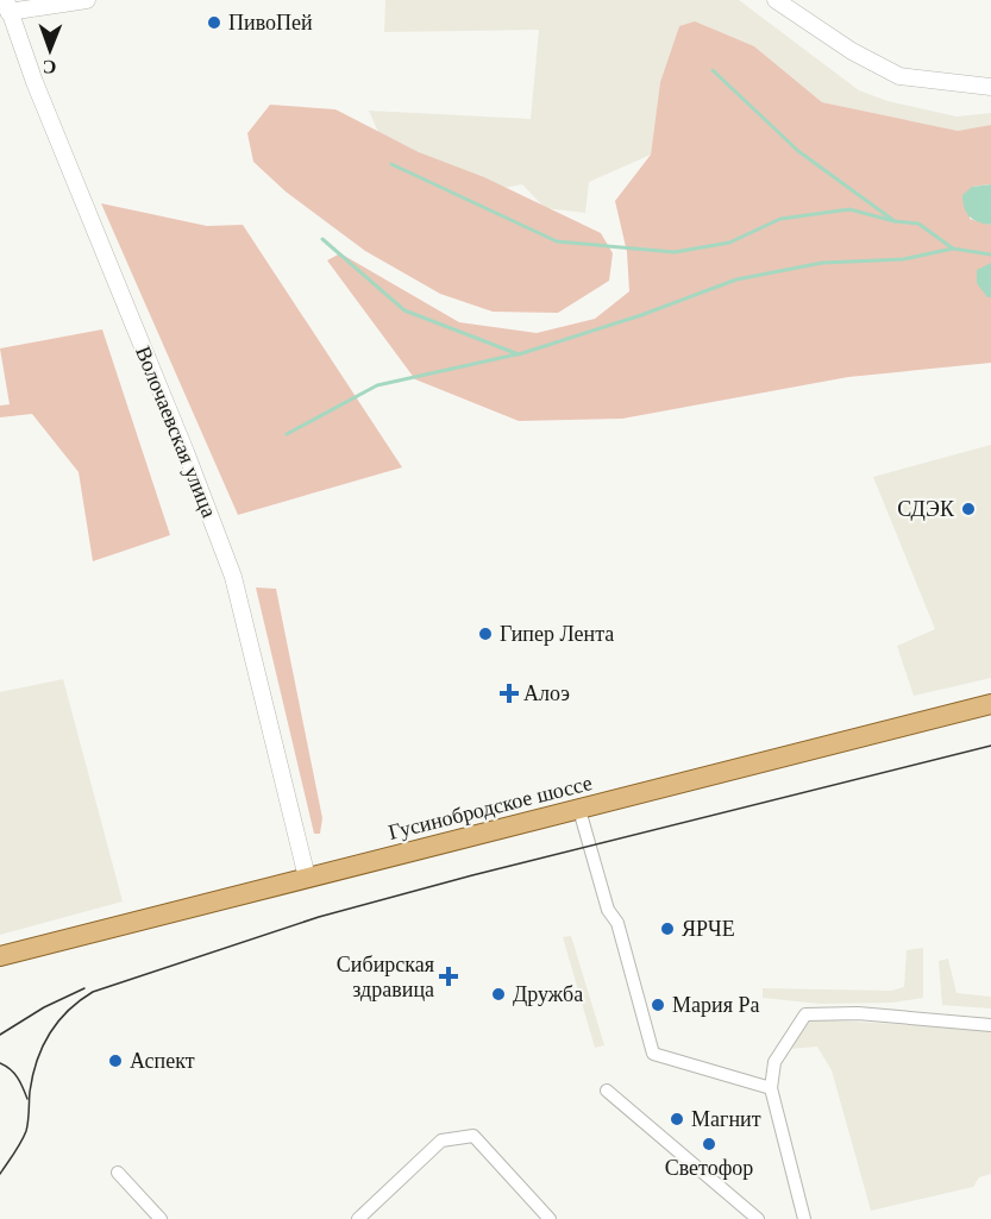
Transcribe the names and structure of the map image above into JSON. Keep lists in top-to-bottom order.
{
  "streets": {
    "main road": ["Гусинобродское шоссе"],
    "street": ["Волочаевская улица"]
  },
  "crossings": [
    ["Волочаевская улица", "Гусинобродское шоссе"]
  ],
  "places": {
    "other": [
      "ПивоПей",
      "СДЭК",
      "Гипер Лента",
      "ЯРЧЕ",
      "Дружба",
      "Мария Ра",
      "Аспект",
      "Магнит",
      "Светофор"
    ],
    "health": ["Алоэ", "Сибирская здравица"]
  },
  "north": "bottom"
}
